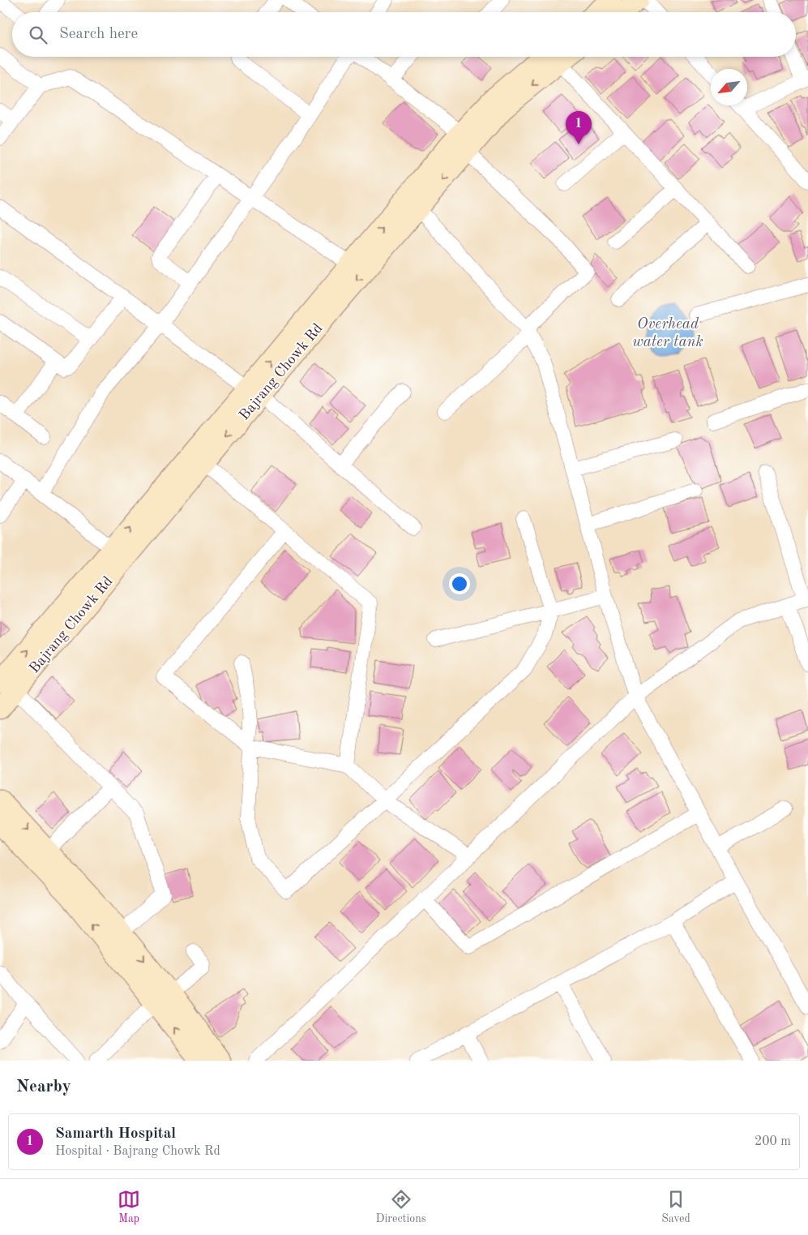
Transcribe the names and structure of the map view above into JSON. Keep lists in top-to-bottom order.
{
  "streets": {
    "street": ["Bajrang Chowk Rd"]
  },
  "water": ["Overhead water tank"],
  "north": "bottom left",
  "page": {
    "search": "Search here",
    "pins": "1",
    "heading": "Nearby",
    "list": [
      {
        "mark": "1",
        "name": "Samarth Hospital",
        "note": "Hospital · Bajrang Chowk Rd",
        "value": "200 m"
      }
    ],
    "nav": ["Map", "Directions", "Saved"]
  }
}
